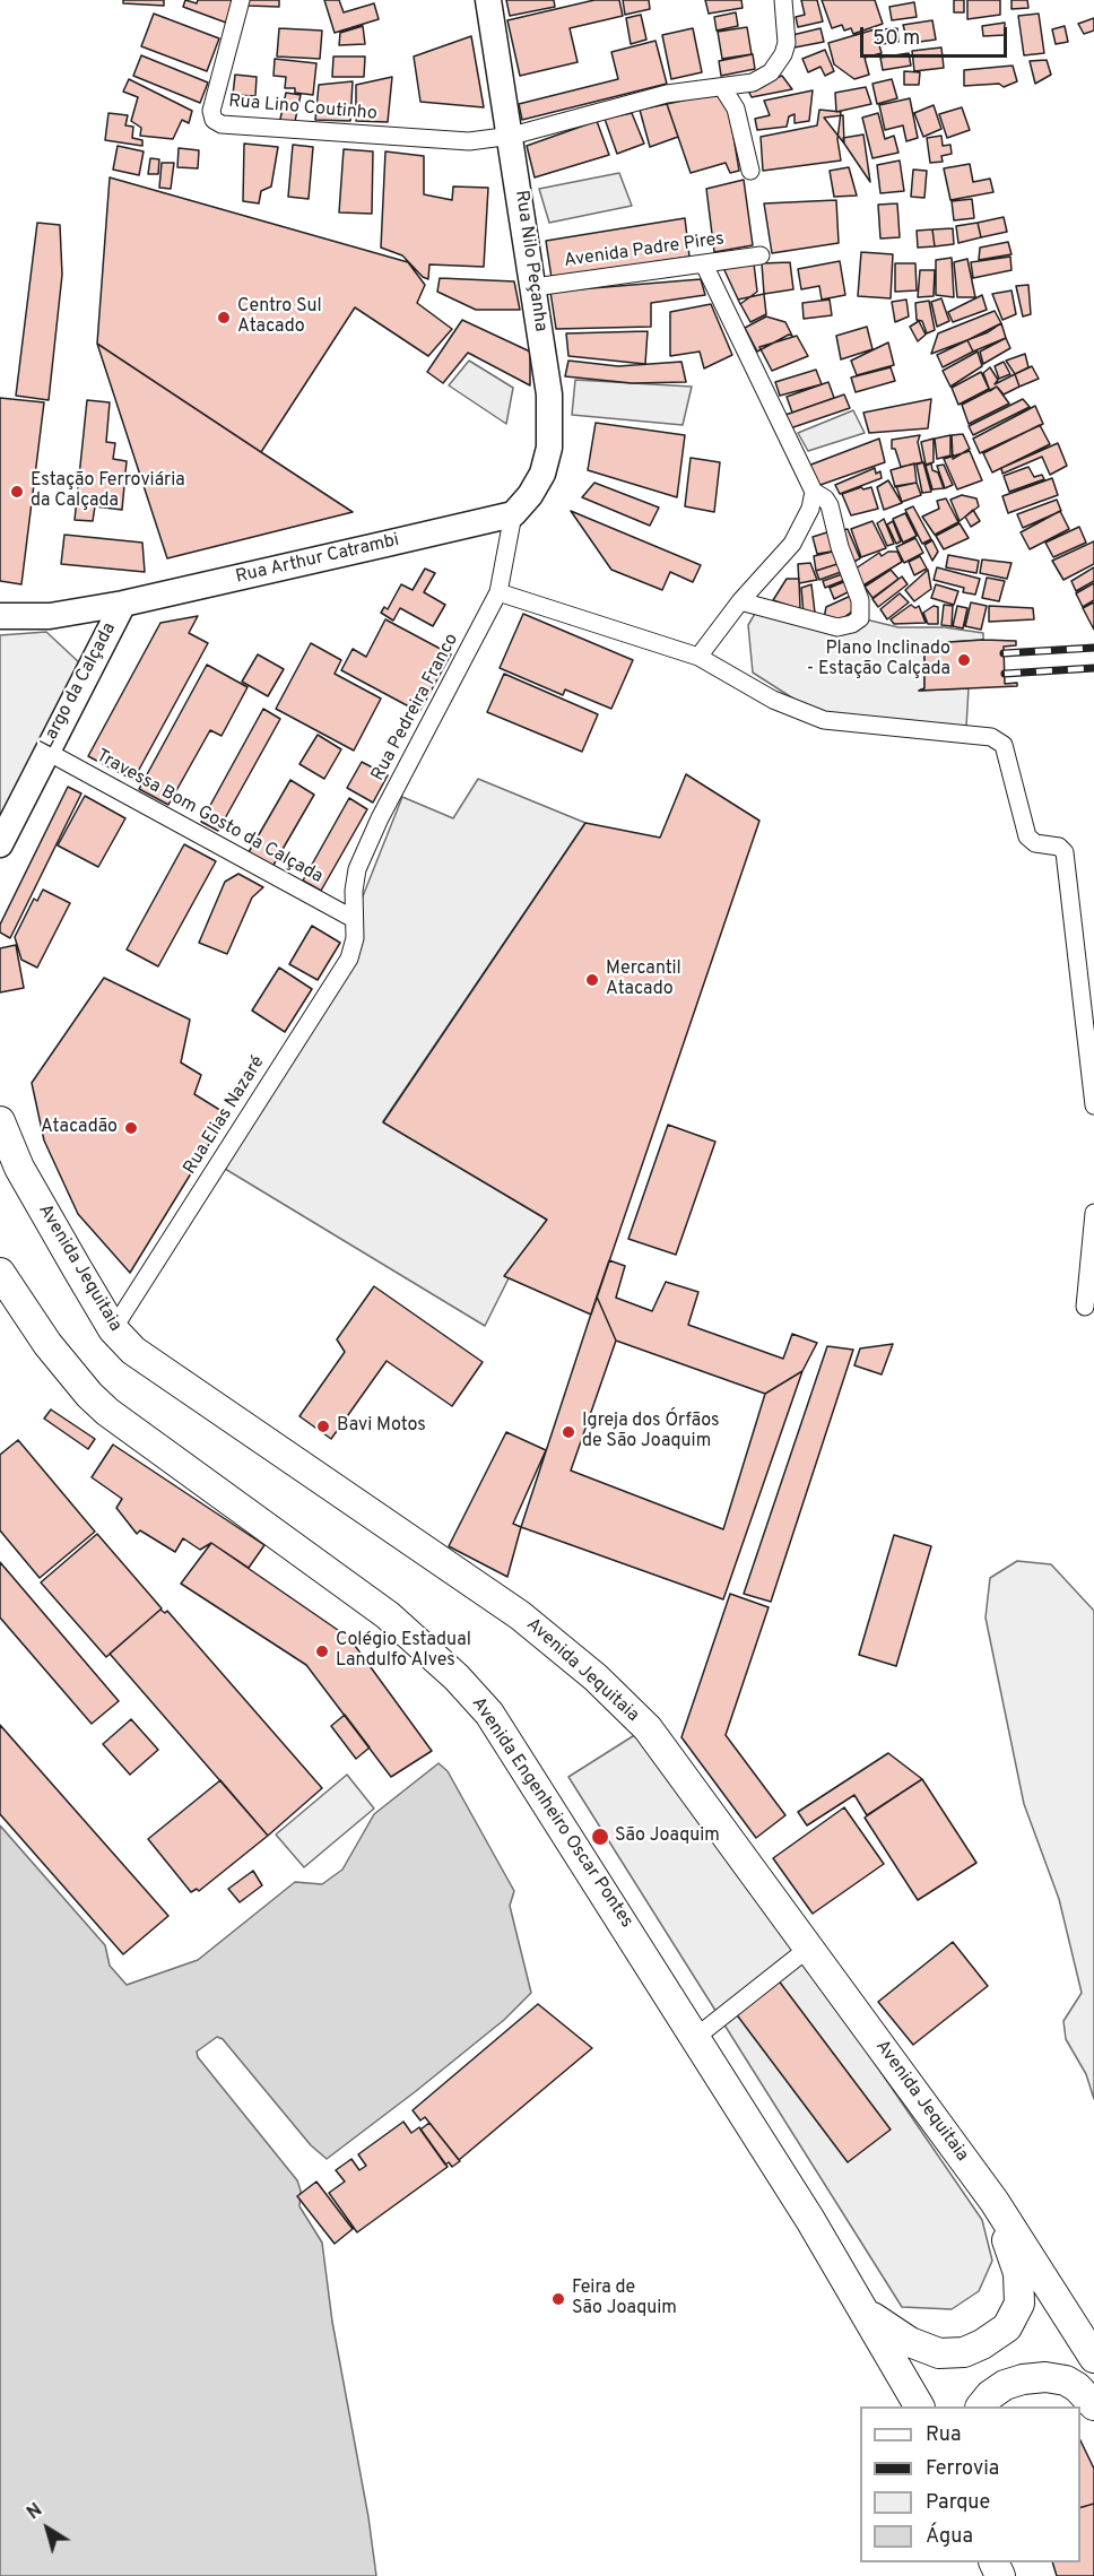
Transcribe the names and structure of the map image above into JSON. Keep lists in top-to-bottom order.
{
  "streets": {
    "main road": [
      "Rua Nilo Peçanha",
      "Rua Arthur Catrambi",
      "Largo da Calçada",
      "Avenida Jequitaia",
      "Avenida Engenheiro Oscar Pontes"
    ],
    "street": [
      "Rua Lino Coutinho",
      "Avenida Padre Pires",
      "Rua Pedreira Franco",
      "Travessa Bom Gosto da Calçada",
      "Rua Elias Nazaré"
    ]
  },
  "crossings": [
    ["Rua Lino Coutinho", "Rua Nilo Peçanha"],
    ["Avenida Padre Pires", "Rua Nilo Peçanha"],
    ["Rua Nilo Peçanha", "Rua Arthur Catrambi"],
    ["Rua Nilo Peçanha", "Rua Pedreira Franco"],
    ["Rua Arthur Catrambi", "Largo da Calçada"],
    ["Rua Arthur Catrambi", "Rua Pedreira Franco"],
    ["Largo da Calçada", "Travessa Bom Gosto da Calçada"],
    ["Rua Pedreira Franco", "Travessa Bom Gosto da Calçada"],
    ["Rua Pedreira Franco", "Rua Elias Nazaré"],
    ["Travessa Bom Gosto da Calçada", "Rua Elias Nazaré"],
    ["Rua Elias Nazaré", "Avenida Jequitaia"]
  ],
  "places": [
    "Centro Sul Atacado",
    "Estação Ferroviária da Calçada",
    "Plano Inclinado - Estação Calçada",
    "Mercantil Atacado",
    "Atacadão",
    "Bavi Motos",
    "Igreja dos Órfãos de São Joaquim",
    "Colégio Estadual Landulfo Alves",
    "São Joaquim",
    "Feira de São Joaquim"
  ],
  "legend": [
    "Rua",
    "Ferrovia",
    "Parque",
    "Água"
  ],
  "scale_bar": "50 m",
  "north": "top left"
}
